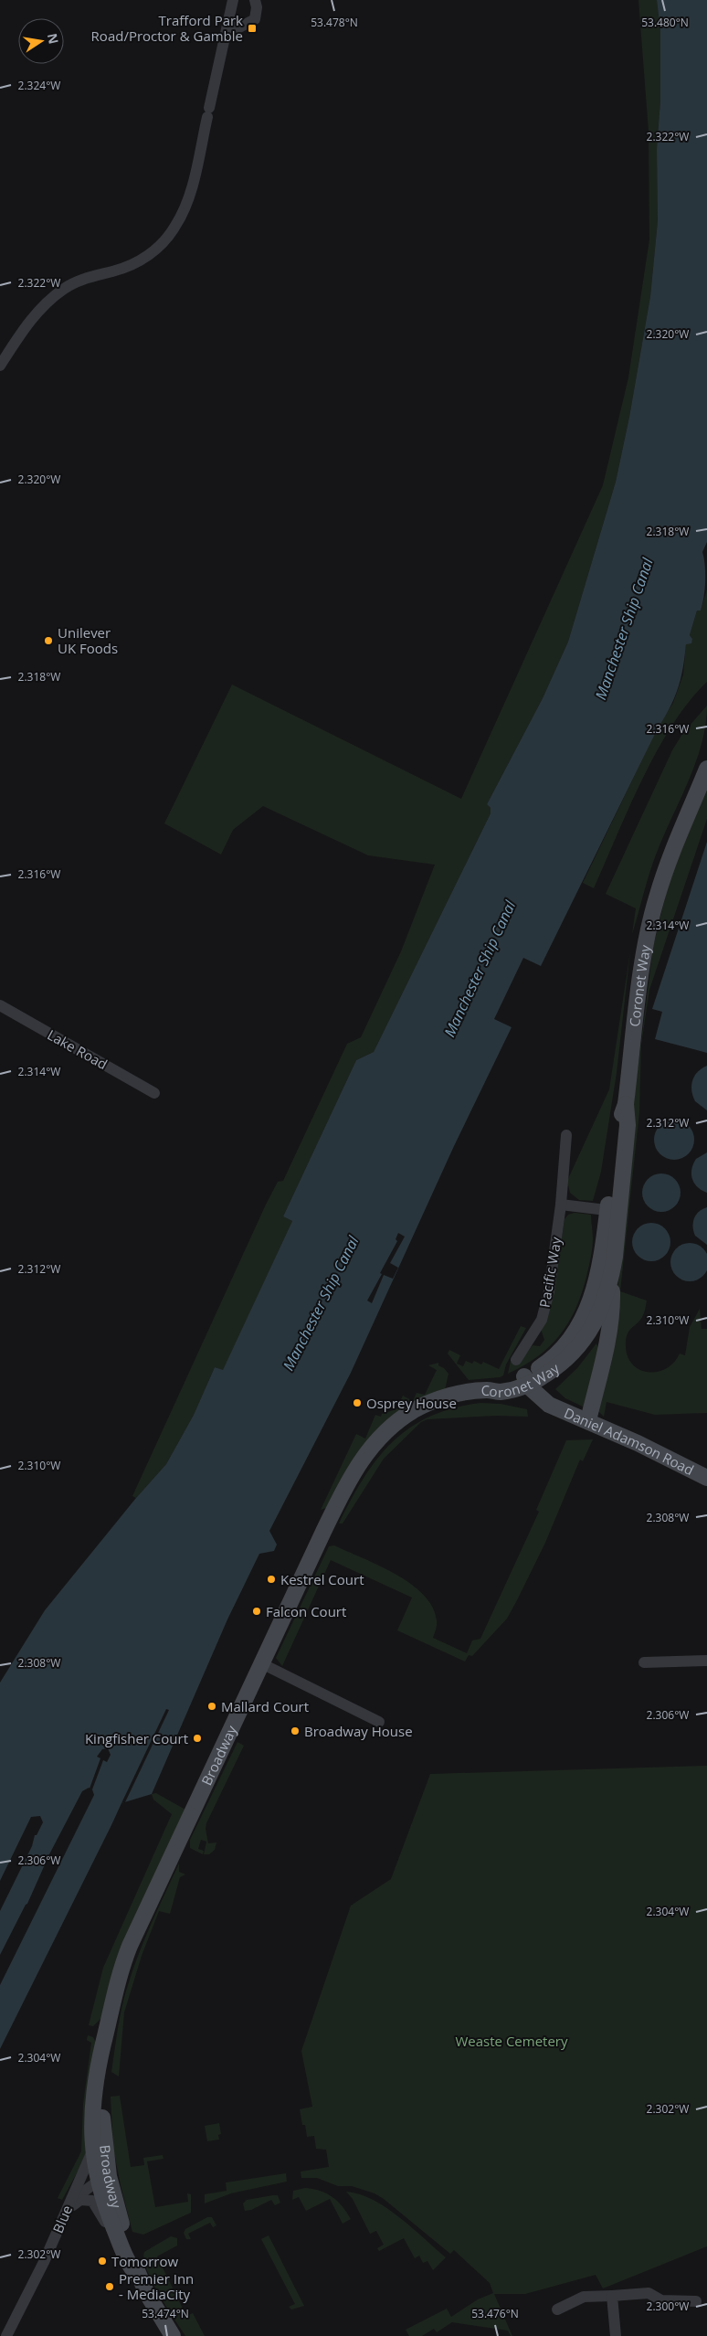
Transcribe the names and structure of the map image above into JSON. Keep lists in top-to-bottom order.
{
  "streets": {
    "street": [
      "Coronet Way",
      "Lake Road",
      "Pacific Way",
      "Daniel Adamson Road",
      "Broadway",
      "Blue"
    ]
  },
  "crossings": [
    ["Coronet Way", "Daniel Adamson Road"],
    ["Coronet Way", "Broadway"],
    ["Broadway", "Blue"]
  ],
  "water": ["Manchester Ship Canal"],
  "parks": ["Weaste Cemetery"],
  "places": {
    "transit": ["Trafford Park Road/Proctor & Gamble"],
    "other": [
      "Unilever UK Foods",
      "Osprey House",
      "Kestrel Court",
      "Falcon Court",
      "Mallard Court",
      "Broadway House",
      "Kingfisher Court",
      "Tomorrow",
      "Premier Inn - MediaCity"
    ]
  },
  "north": "right",
  "coordinates": [
    "53.478°N",
    "53.480°N",
    "2.324°W",
    "2.322°W",
    "2.320°W",
    "2.318°W",
    "2.316°W",
    "2.314°W",
    "2.312°W",
    "2.310°W",
    "2.308°W",
    "2.306°W",
    "2.304°W",
    "2.302°W",
    "2.300°W",
    "53.474°N",
    "53.476°N"
  ]
}
